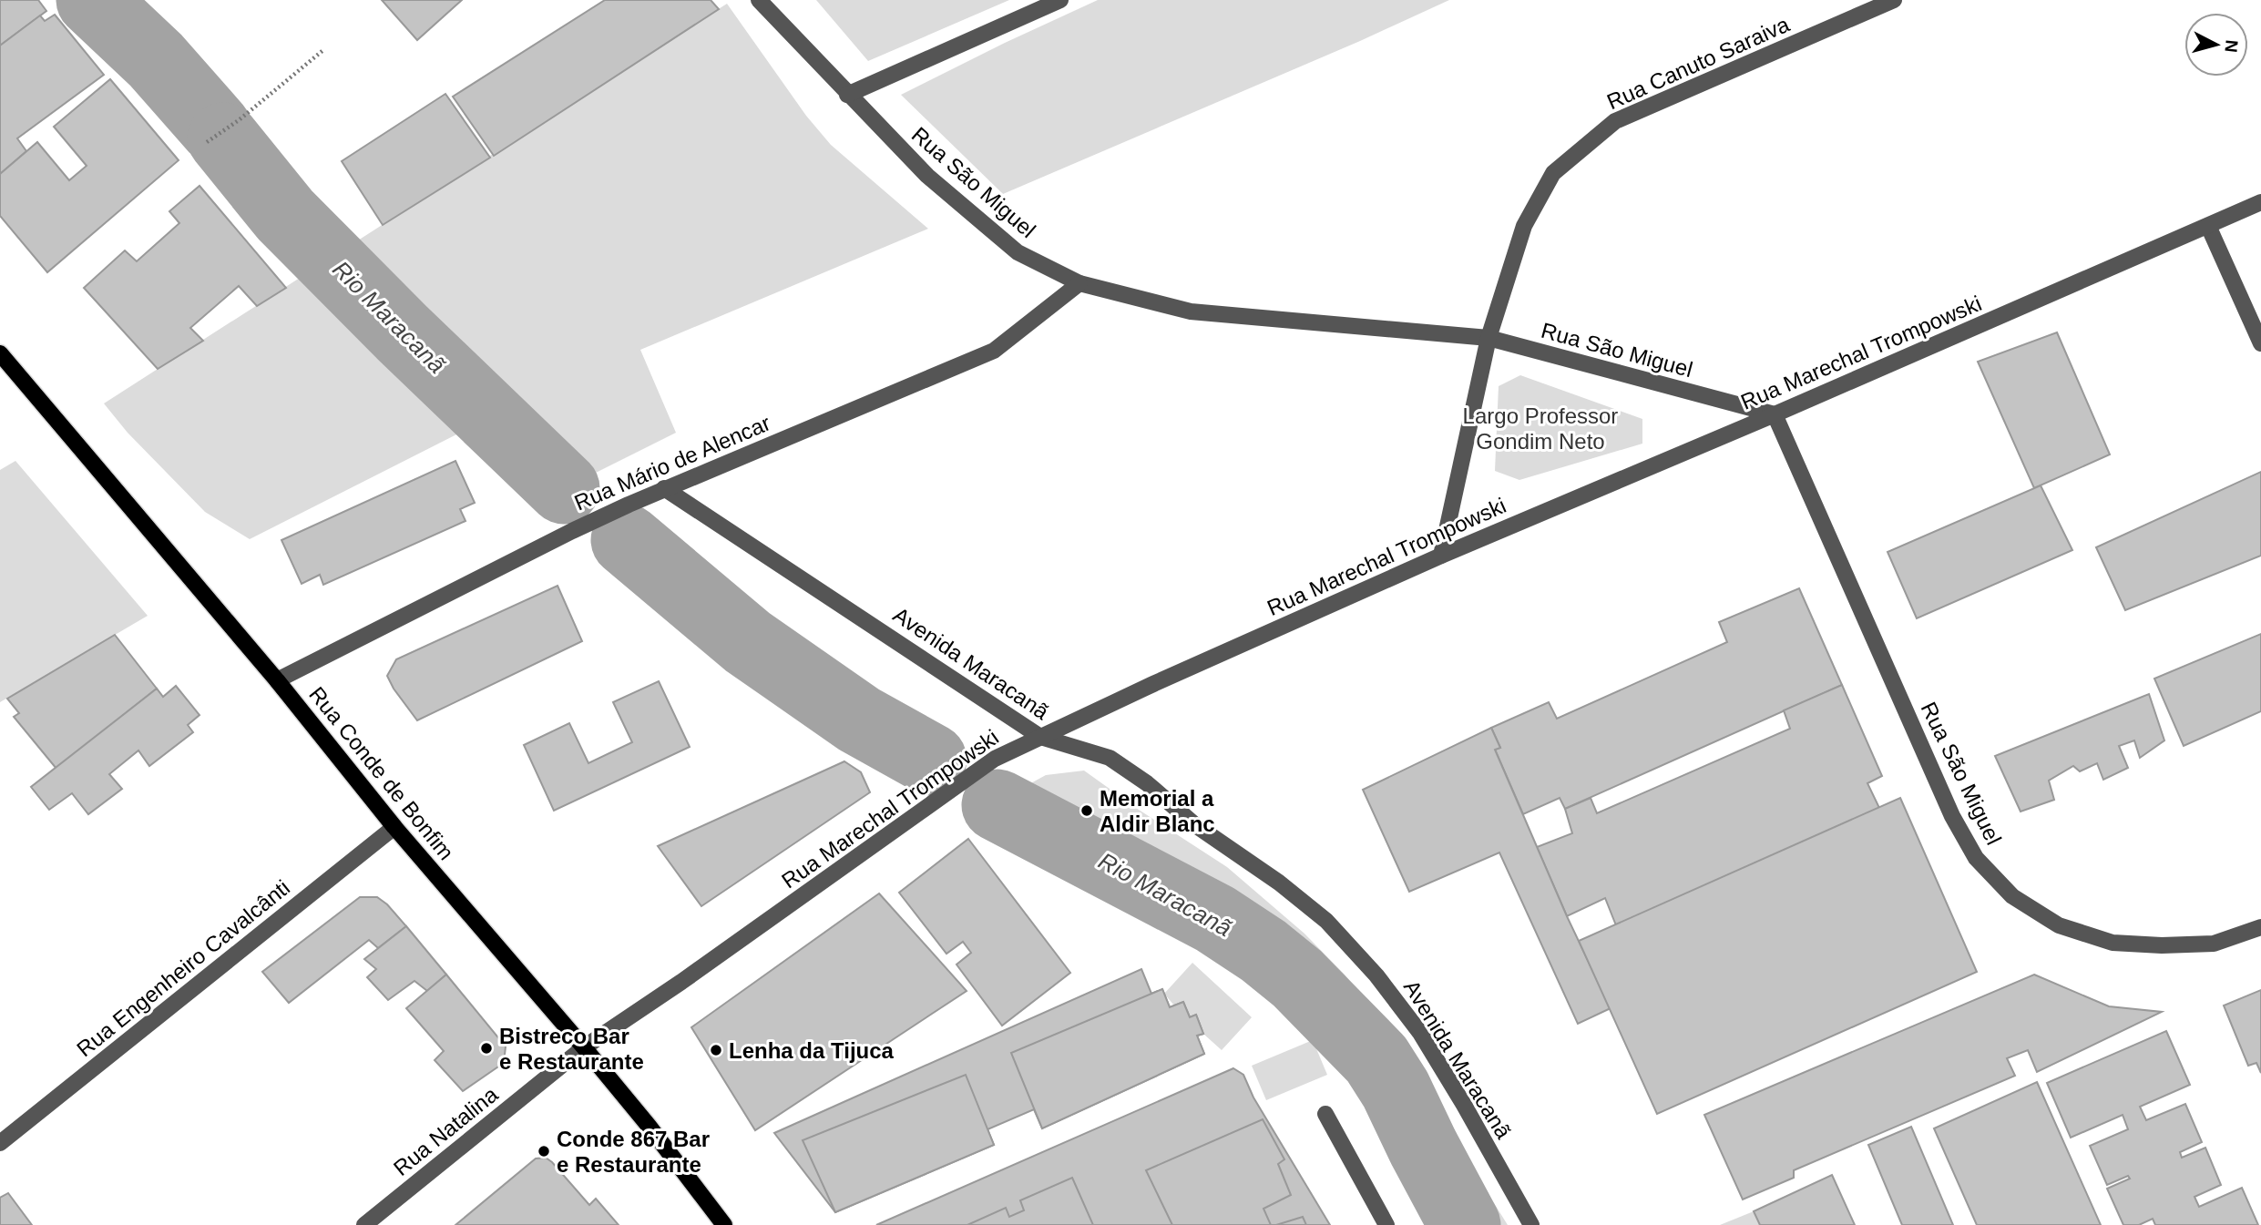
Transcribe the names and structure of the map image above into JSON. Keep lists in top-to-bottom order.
{
  "streets": {
    "main road": ["Rua Conde de Bonfim"],
    "street": [
      "Rua Canuto Saraiva",
      "Rua São Miguel",
      "Rua Marechal Trompowski",
      "Rua Mário de Alencar",
      "Avenida Maracanã",
      "Rua Engenheiro Cavalcânti",
      "Rua Natalina"
    ]
  },
  "crossings": [
    ["Rua Canuto Saraiva", "Rua São Miguel"],
    ["Rua São Miguel", "Rua Marechal Trompowski"],
    ["Rua São Miguel", "Rua Mário de Alencar"],
    ["Rua Marechal Trompowski", "Avenida Maracanã"],
    ["Rua Marechal Trompowski", "Rua Conde de Bonfim"],
    ["Rua Marechal Trompowski", "Rua Natalina"],
    ["Rua Mário de Alencar", "Avenida Maracanã"],
    ["Rua Mário de Alencar", "Rua Conde de Bonfim"],
    ["Rua Conde de Bonfim", "Rua Engenheiro Cavalcânti"],
    ["Rua Conde de Bonfim", "Rua Natalina"]
  ],
  "water": ["Rio Maracanã"],
  "parks": ["Largo Professor Gondim Neto"],
  "places": [
    "Memorial a Aldir Blanc",
    "Bistreco Bar e Restaurante",
    "Lenha da Tijuca",
    "Conde 867 Bar e Restaurante"
  ],
  "north": "right"
}
